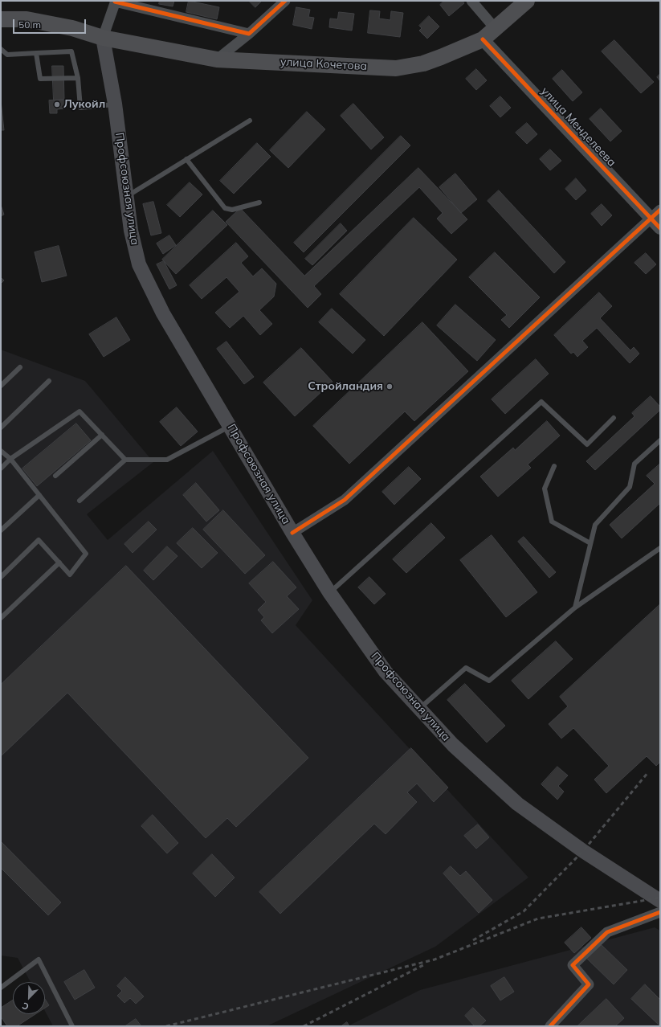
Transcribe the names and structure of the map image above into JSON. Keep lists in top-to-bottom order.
{
  "streets": {
    "main road": ["улица Кочетова", "Профсоюзная улица"],
    "street": ["улица Менделеева"]
  },
  "crossings": [
    ["улица Кочетова", "улица Менделеева"],
    ["улица Кочетова", "Профсоюзная улица"]
  ],
  "places": ["Лукойл", "Стройландия"],
  "scale_bar": "50 m",
  "north": "bottom left"
}
